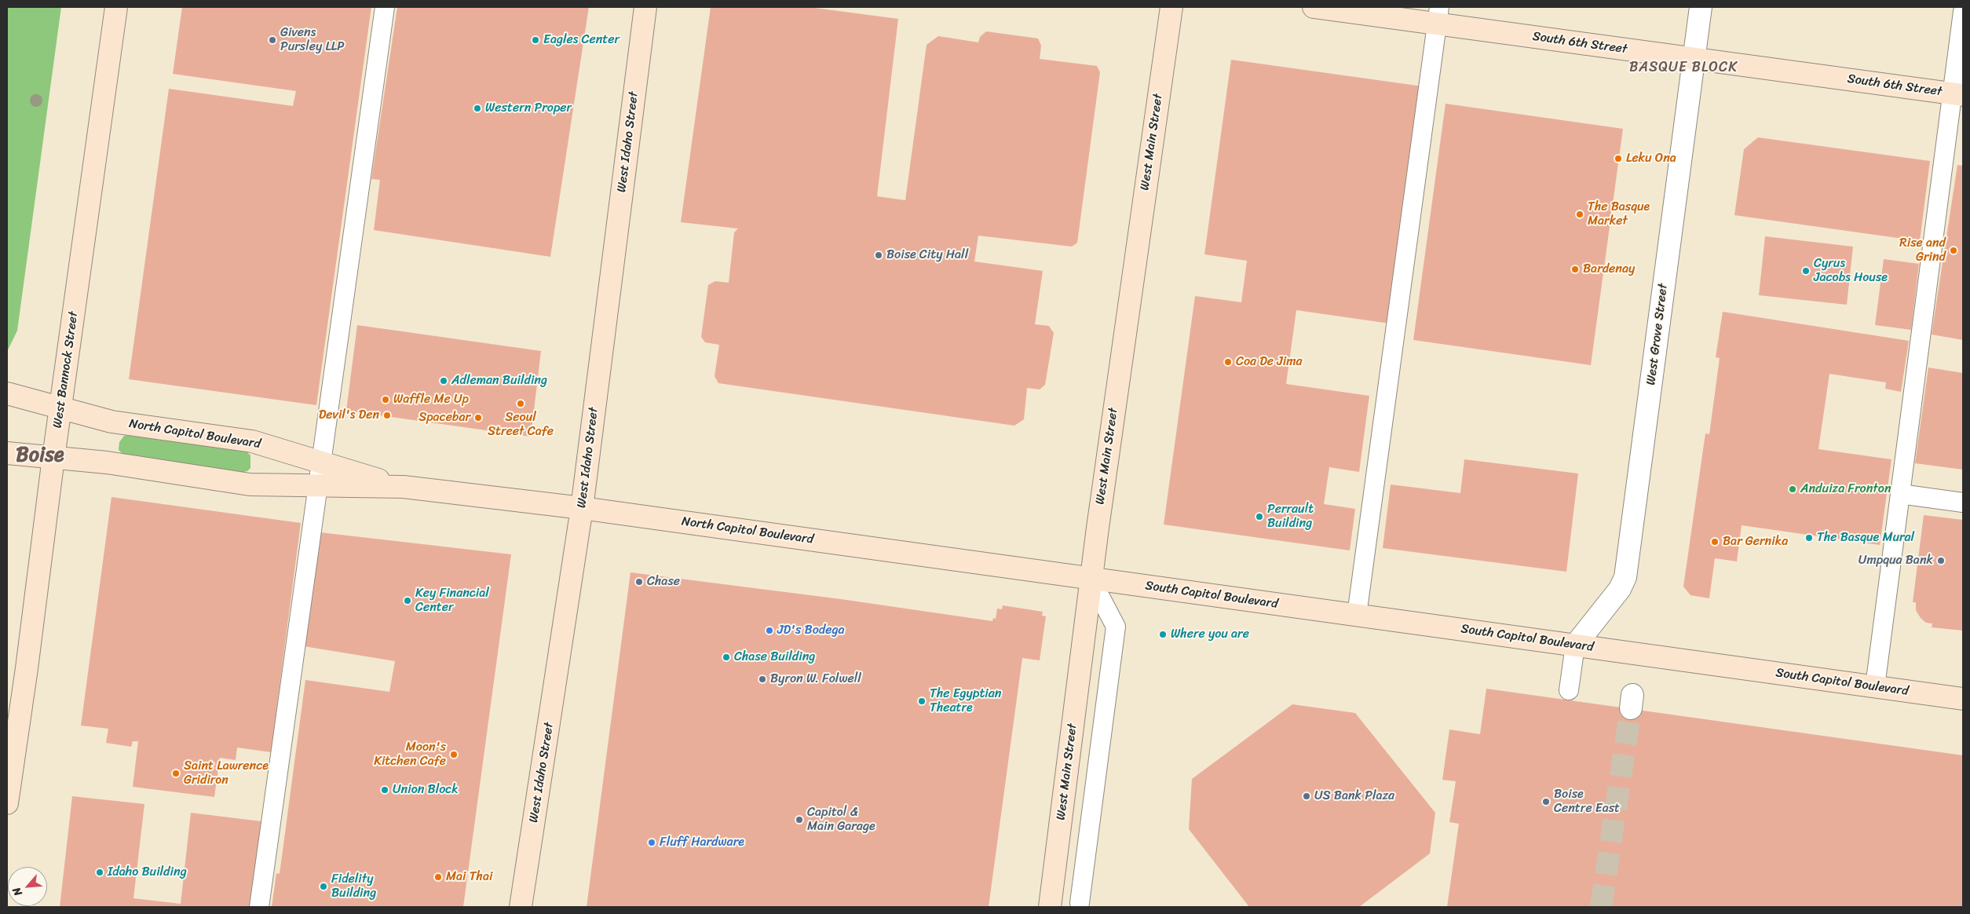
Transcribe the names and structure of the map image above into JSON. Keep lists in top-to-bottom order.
{
  "streets": {
    "main road": [
      "South 6th Street",
      "West Idaho Street",
      "West Main Street",
      "West Bannock Street",
      "North Capitol Boulevard",
      "South Capitol Boulevard"
    ],
    "street": ["West Grove Street"]
  },
  "crossings": [
    ["South 6th Street", "West Grove Street"],
    ["West Idaho Street", "North Capitol Boulevard"],
    ["West Main Street", "North Capitol Boulevard"],
    ["West Main Street", "South Capitol Boulevard"],
    ["West Grove Street", "South Capitol Boulevard"],
    ["West Bannock Street", "North Capitol Boulevard"],
    ["North Capitol Boulevard", "South Capitol Boulevard"]
  ],
  "districts": ["BASQUE BLOCK", "Boise"],
  "places": [
    "Givens Pursley LLP",
    "Eagles Center",
    "Western Proper",
    "Leku Ona",
    "The Basque Market",
    "Rise and Grind",
    "Boise City Hall",
    "Bardenay",
    "Cyrus Jacobs House",
    "Coa De Jima",
    "Adleman Building",
    "Waffle Me Up",
    "Seoul Street Cafe",
    "Devil's Den",
    "Spacebar",
    "Anduiza Fronton",
    "Perrault Building",
    "The Basque Mural",
    "Bar Gernika",
    "Umpqua Bank",
    "Chase",
    "Key Financial Center",
    "JD's Bodega",
    "Where you are",
    "Chase Building",
    "Byron W. Folwell",
    "The Egyptian Theatre",
    "Moon's Kitchen Cafe",
    "Saint Lawrence Gridiron",
    "Union Block",
    "US Bank Plaza",
    "Boise Centre East",
    "Capitol & Main Garage",
    "Fluff Hardware",
    "Idaho Building",
    "Mai Thai",
    "Fidelity Building"
  ],
  "north": "bottom left"
}
